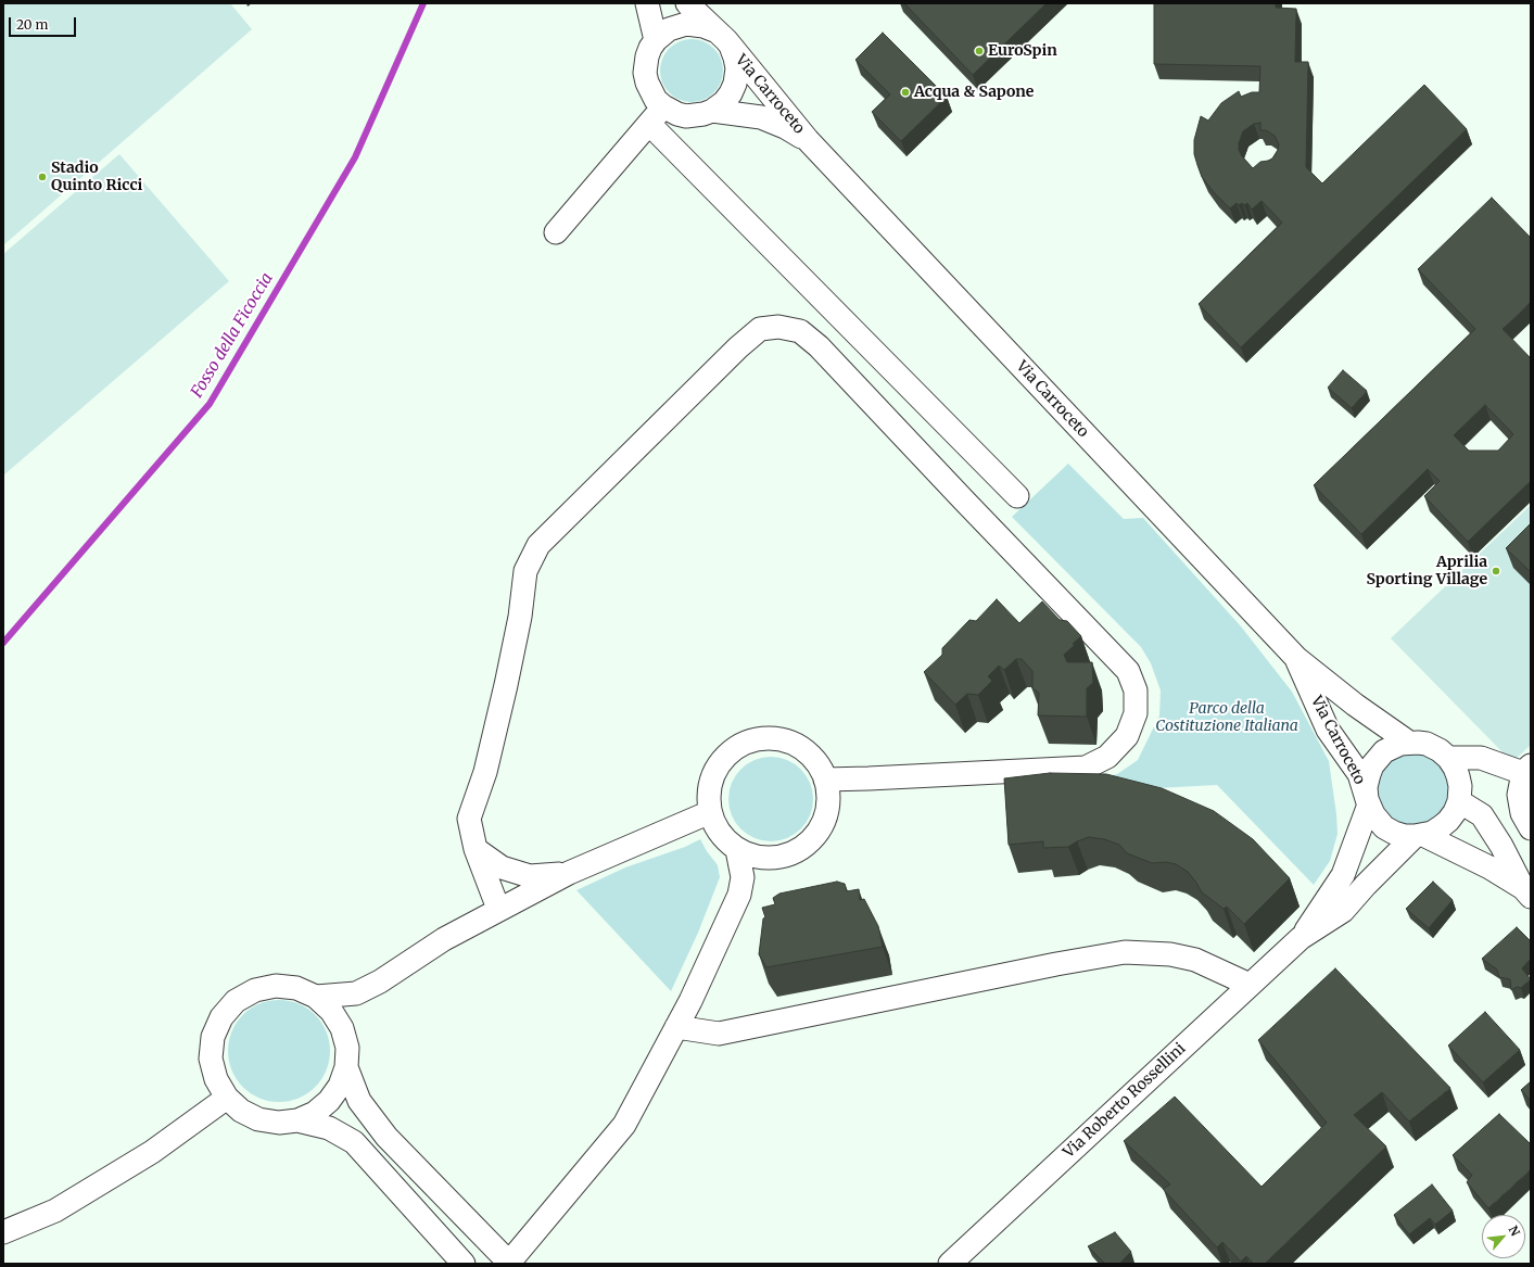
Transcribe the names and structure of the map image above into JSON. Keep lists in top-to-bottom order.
{
  "streets": {
    "street": ["Via Carroceto", "Via Roberto Rossellini"]
  },
  "crossings": [
    ["Via Carroceto", "Via Roberto Rossellini"]
  ],
  "water": ["Fosso della Ficoccia"],
  "parks": ["Parco della Costituzione Italiana"],
  "places": [
    "EuroSpin",
    "Acqua & Sapone",
    "Stadio Quinto Ricci",
    "Aprilia Sporting Village"
  ],
  "scale_bar": "20 m",
  "north": "top right"
}
